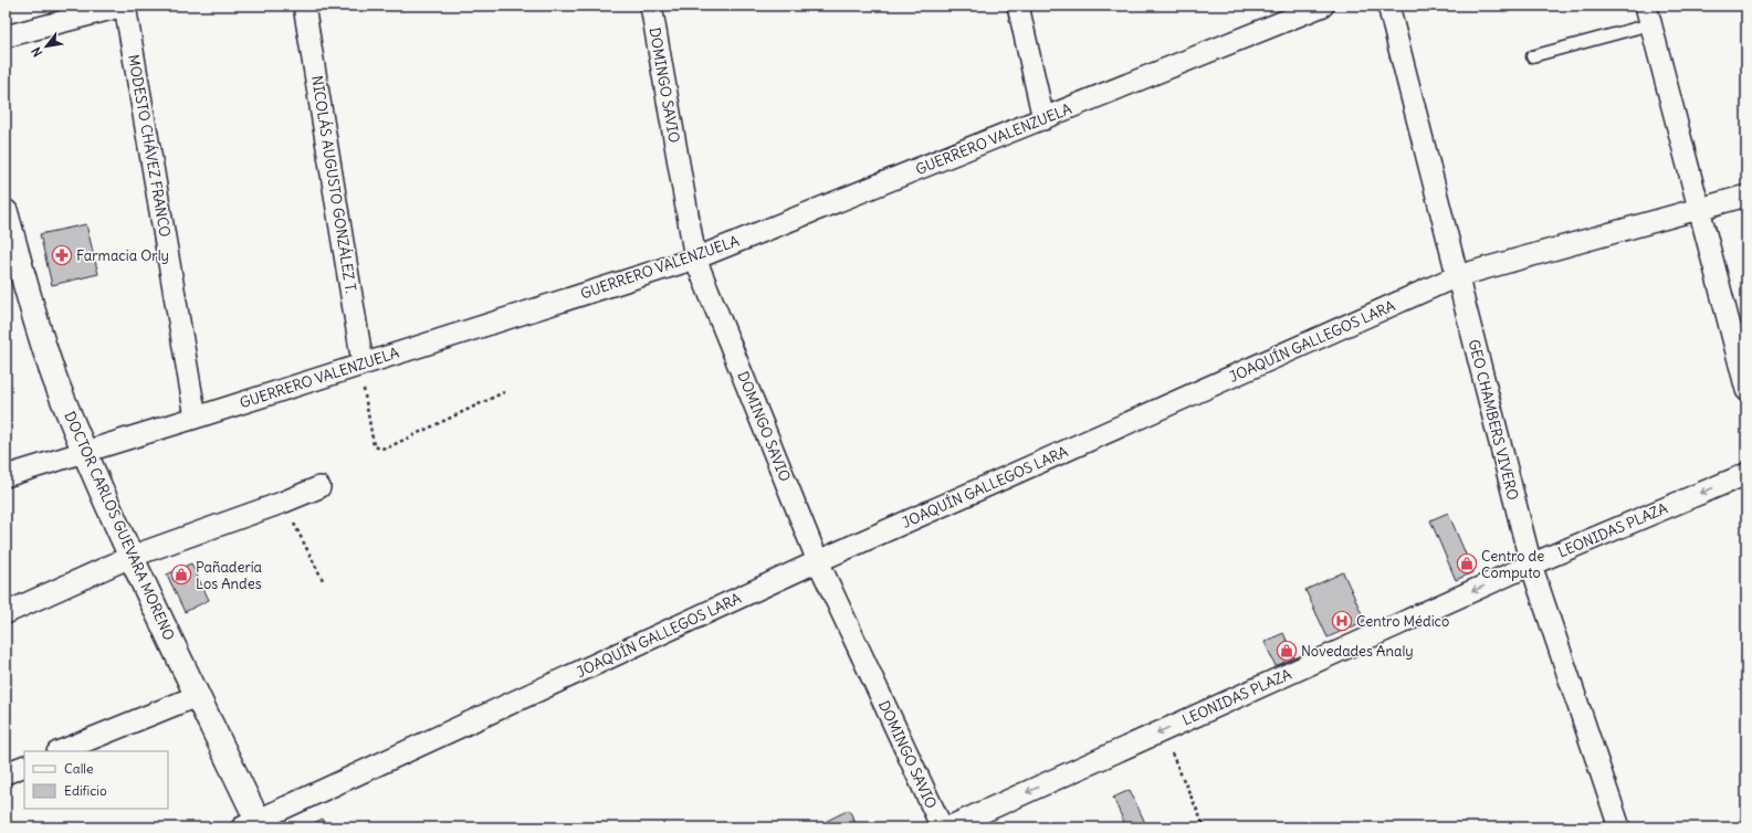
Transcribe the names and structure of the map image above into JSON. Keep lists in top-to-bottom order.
{
  "streets": {
    "street": [
      "DOMINGO SAVIO",
      "GUERRERO VALENZUELA",
      "MODESTO CHÁVEZ FRANCO",
      "NICOLÁS AUGUSTO GONZÁLEZ T.",
      "JOAQUÍN GALLEGOS LARA",
      "GEO CHAMBERS VIVERO",
      "DOCTOR CARLOS GUEVARA MORENO",
      "LEONIDAS PLAZA"
    ]
  },
  "crossings": [
    ["DOMINGO SAVIO", "GUERRERO VALENZUELA"],
    ["DOMINGO SAVIO", "JOAQUÍN GALLEGOS LARA"],
    ["GUERRERO VALENZUELA", "MODESTO CHÁVEZ FRANCO"],
    ["GUERRERO VALENZUELA", "NICOLÁS AUGUSTO GONZÁLEZ T."],
    ["GUERRERO VALENZUELA", "DOCTOR CARLOS GUEVARA MORENO"],
    ["JOAQUÍN GALLEGOS LARA", "GEO CHAMBERS VIVERO"],
    ["JOAQUÍN GALLEGOS LARA", "DOCTOR CARLOS GUEVARA MORENO"],
    ["GEO CHAMBERS VIVERO", "LEONIDAS PLAZA"]
  ],
  "one_way": ["LEONIDAS PLAZA"],
  "places": {
    "pharmacy": ["Farmacia Orly"],
    "shop": ["Centro de Computo", "Pañadería Los Andes", "Novedades Analy"],
    "hospital": ["Centro Médico"]
  },
  "legend": ["Calle", "Edificio"],
  "north": "bottom left"
}
